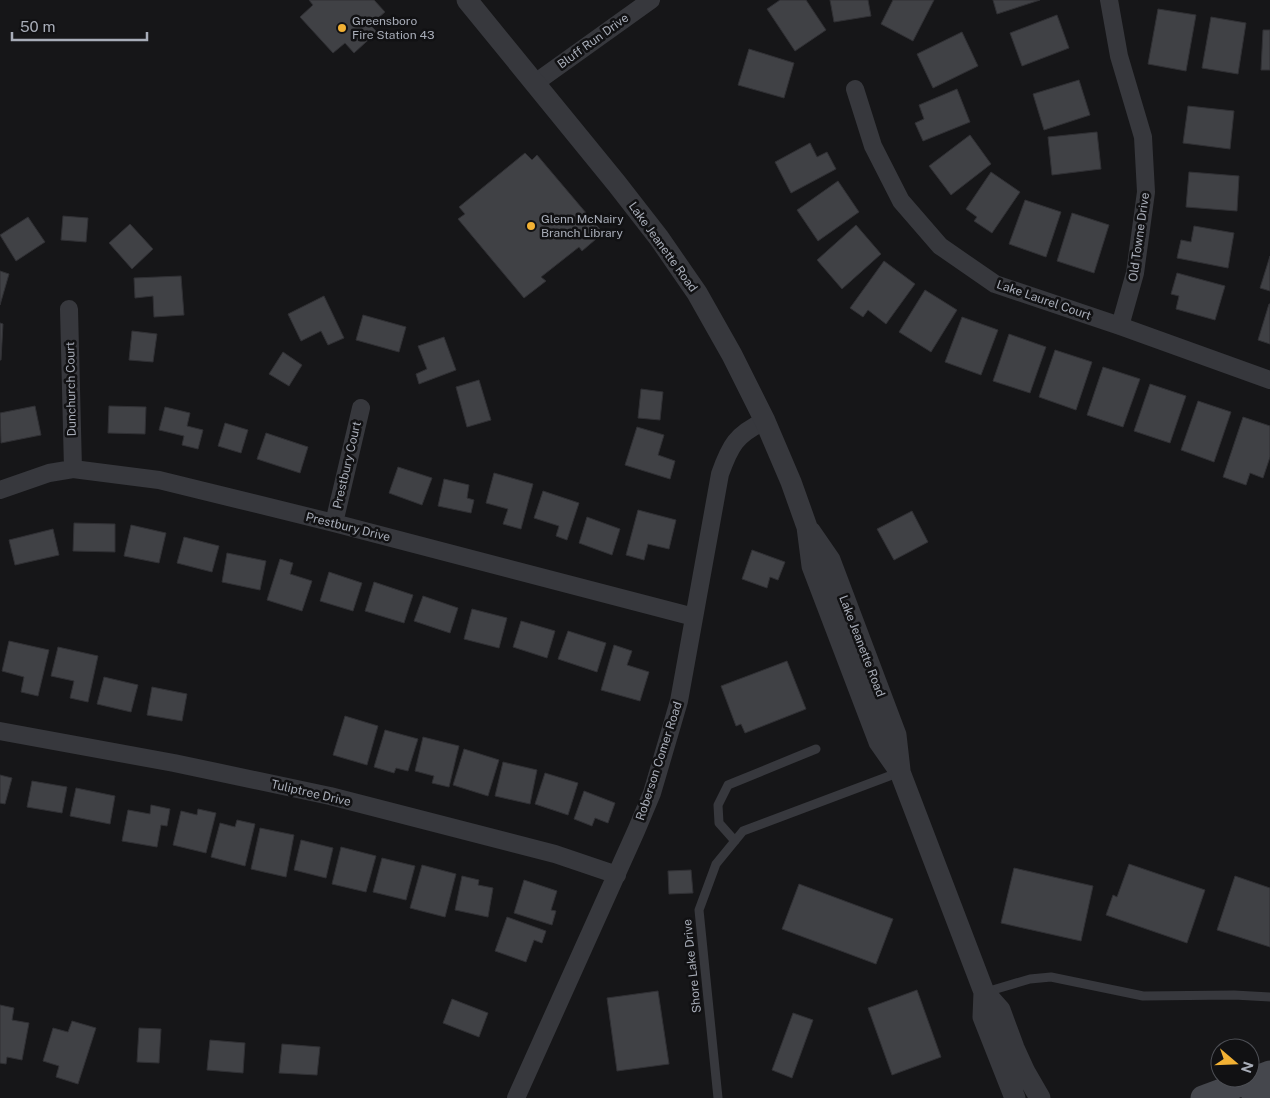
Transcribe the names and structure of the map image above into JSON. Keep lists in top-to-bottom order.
{
  "streets": {
    "street": [
      "Bluff Run Drive",
      "Old Towne Drive",
      "Lake Jeanette Road",
      "Lake Laurel Court",
      "Dunchurch Court",
      "Prestbury Court",
      "Prestbury Drive",
      "Roberson Comer Road",
      "Tuliptree Drive"
    ],
    "lane": ["Shore Lake Drive"]
  },
  "crossings": [
    ["Bluff Run Drive", "Lake Jeanette Road"],
    ["Old Towne Drive", "Lake Laurel Court"],
    ["Lake Jeanette Road", "Roberson Comer Road"],
    ["Lake Jeanette Road", "Shore Lake Drive"],
    ["Dunchurch Court", "Prestbury Drive"],
    ["Prestbury Court", "Prestbury Drive"],
    ["Prestbury Drive", "Roberson Comer Road"],
    ["Roberson Comer Road", "Tuliptree Drive"]
  ],
  "places": ["Greensboro Fire Station 43", "Glenn McNairy Branch Library"],
  "scale_bar": "50 m",
  "north": "right"
}
